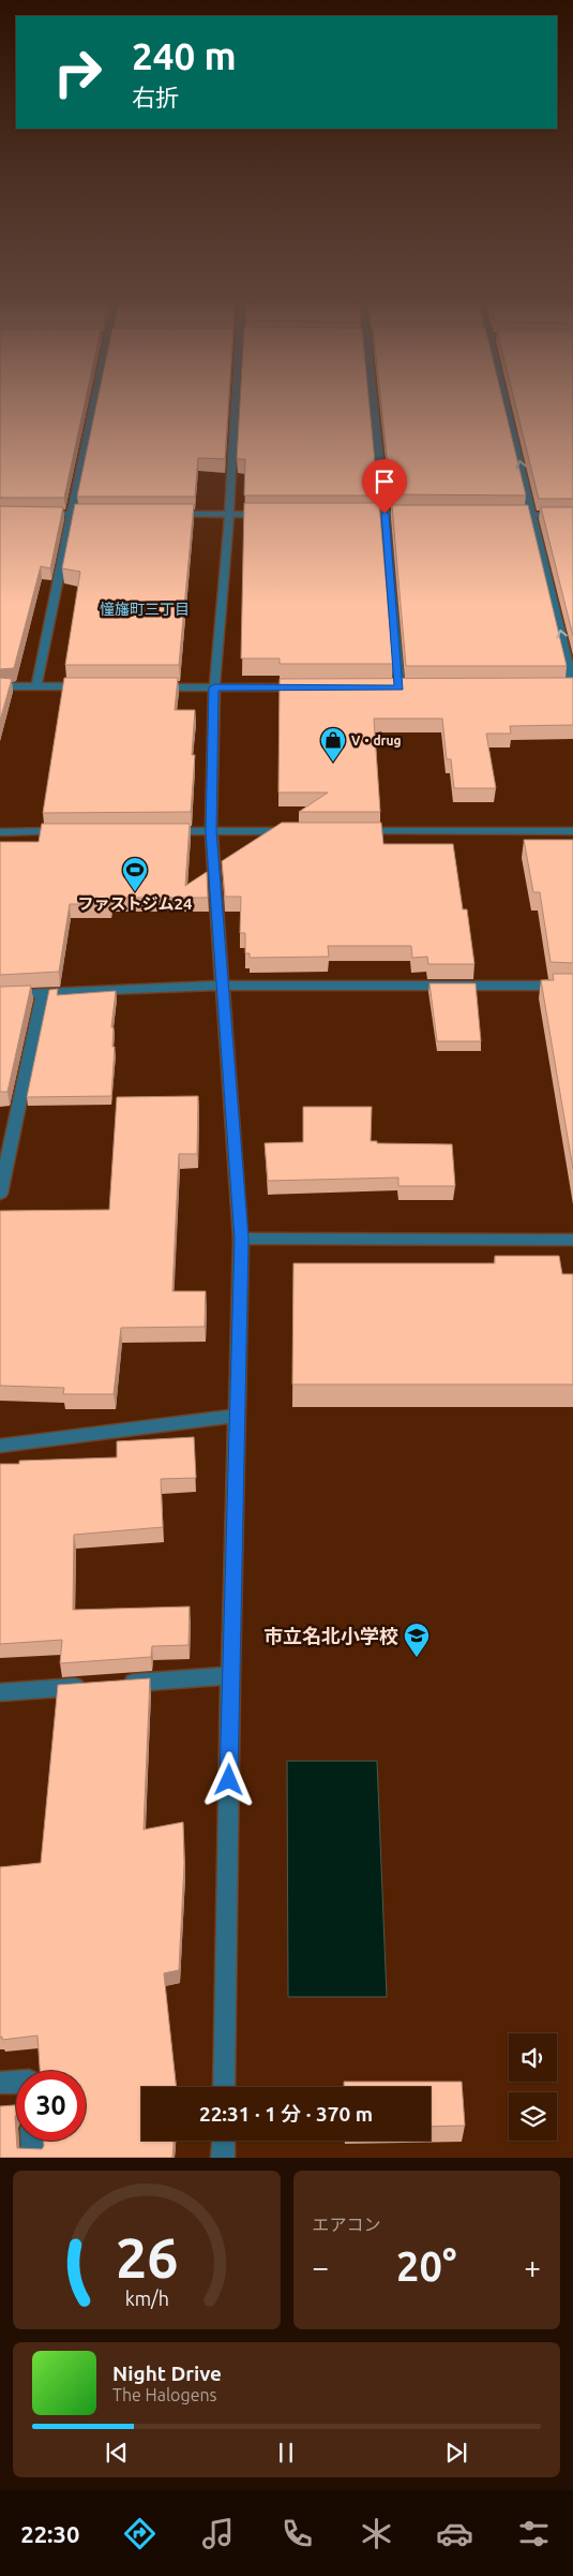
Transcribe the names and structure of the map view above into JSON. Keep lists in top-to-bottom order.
{
  "districts": ["憧旛町三丁目"],
  "places": {
    "shop": ["V・drug"],
    "sports": ["ファストジム24"],
    "school or university": ["市立名北小学校"]
  },
  "page": {
    "turn": ["240 m", "右折"],
    "limit": "30",
    "trip": "22:31 · 1 分 · 370 m",
    "tile": "エアコン",
    "heat": ["−", "20°", "+"],
    "song": ["Night Drive", "The Halogens"],
    "tabs": "22:30",
    "gauge": ["26", "km/h"]
  }
}
